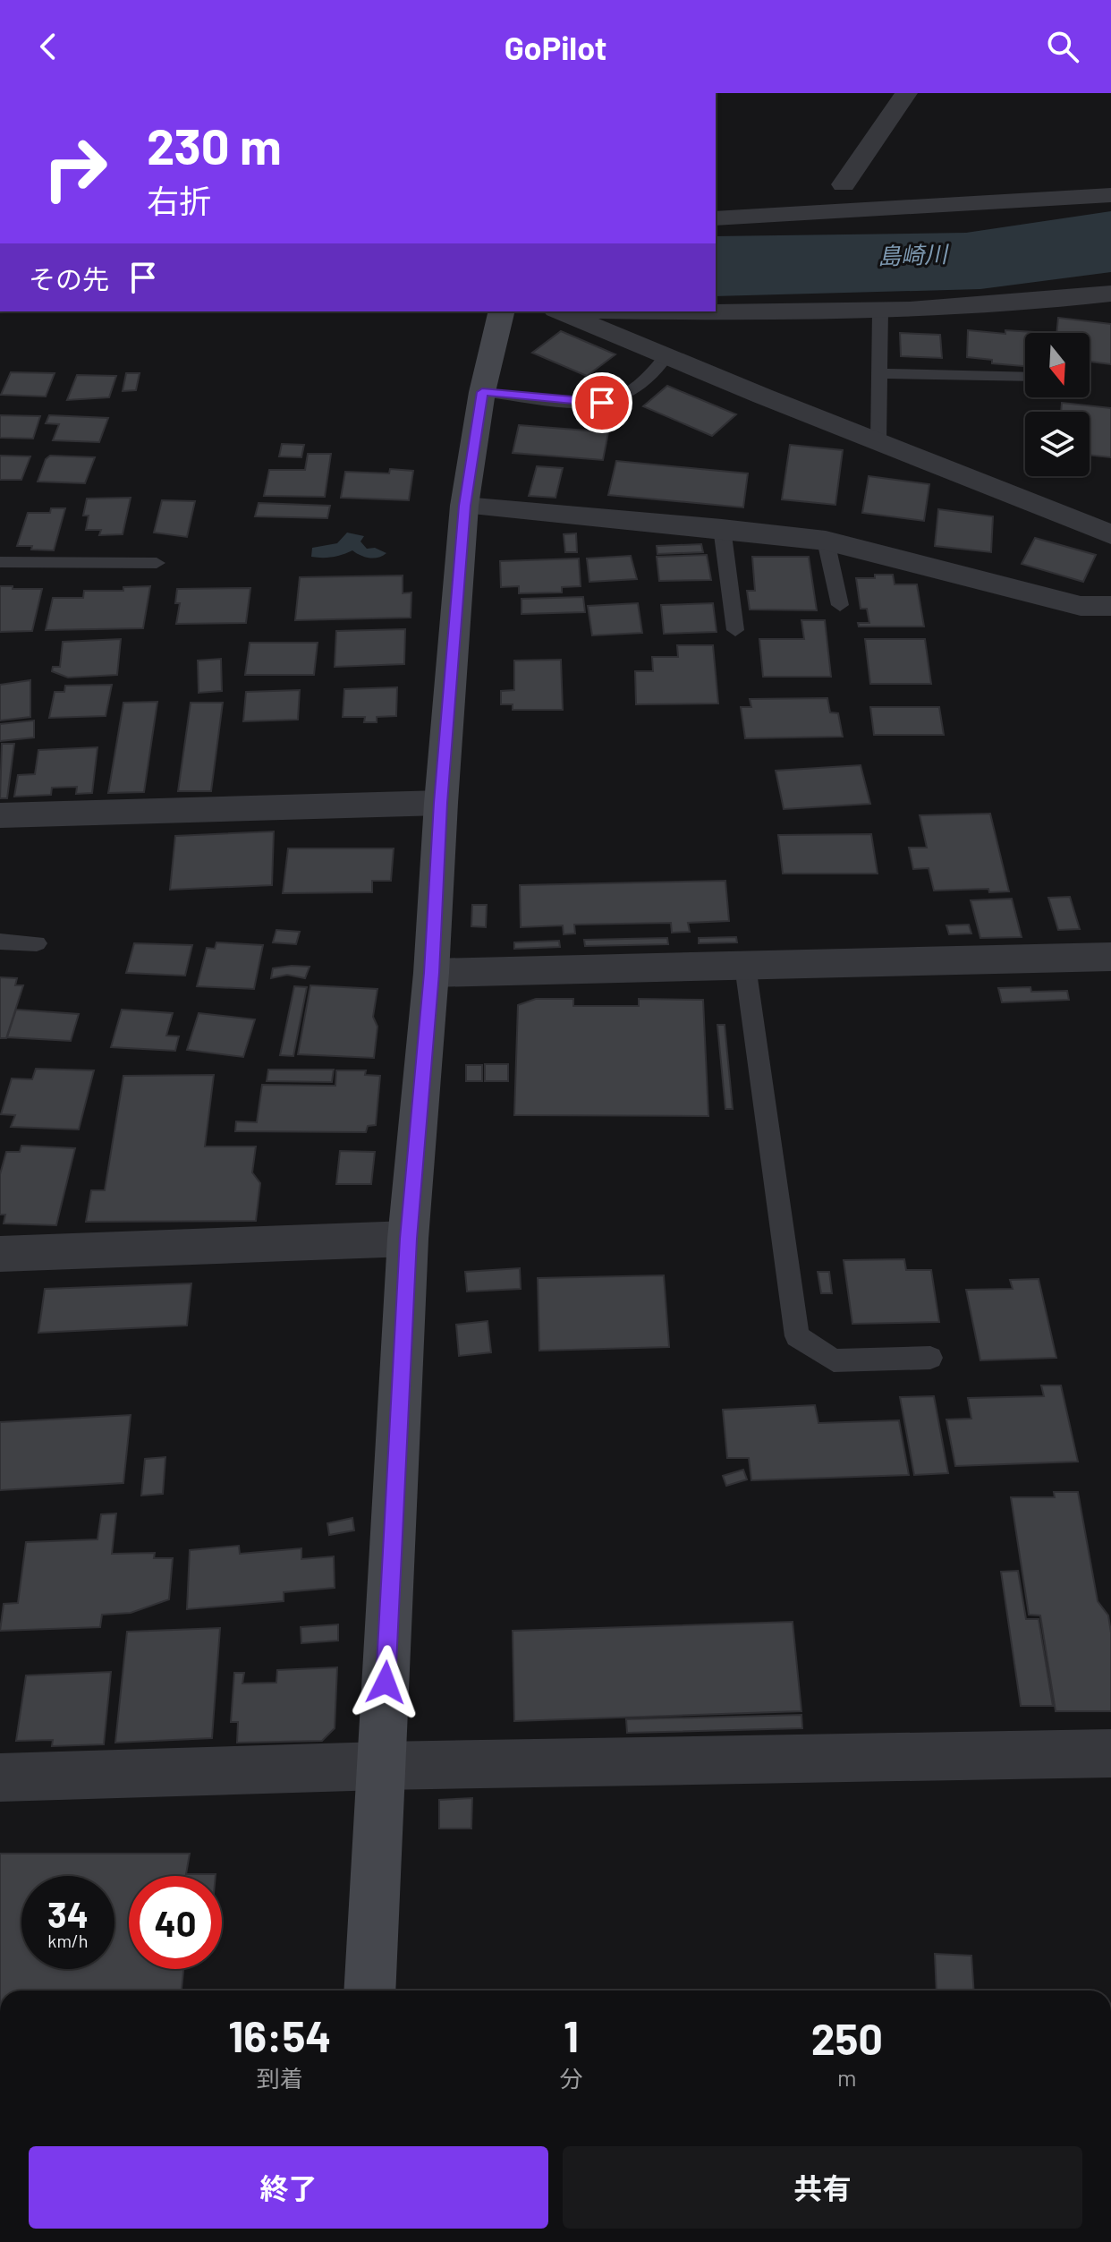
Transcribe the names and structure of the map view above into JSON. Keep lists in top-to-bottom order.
{
  "water": ["島崎川"],
  "north": "bottom",
  "page": {
    "header": "GoPilot",
    "turn": ["230 m", "右折"],
    "then": "その先",
    "speed": "34 km/h",
    "limit": "40",
    "eta": [
      "16:54",
      "到着",
      "1",
      "分",
      "250",
      "m"
    ],
    "buttons": ["終了", "共有"]
  }
}
